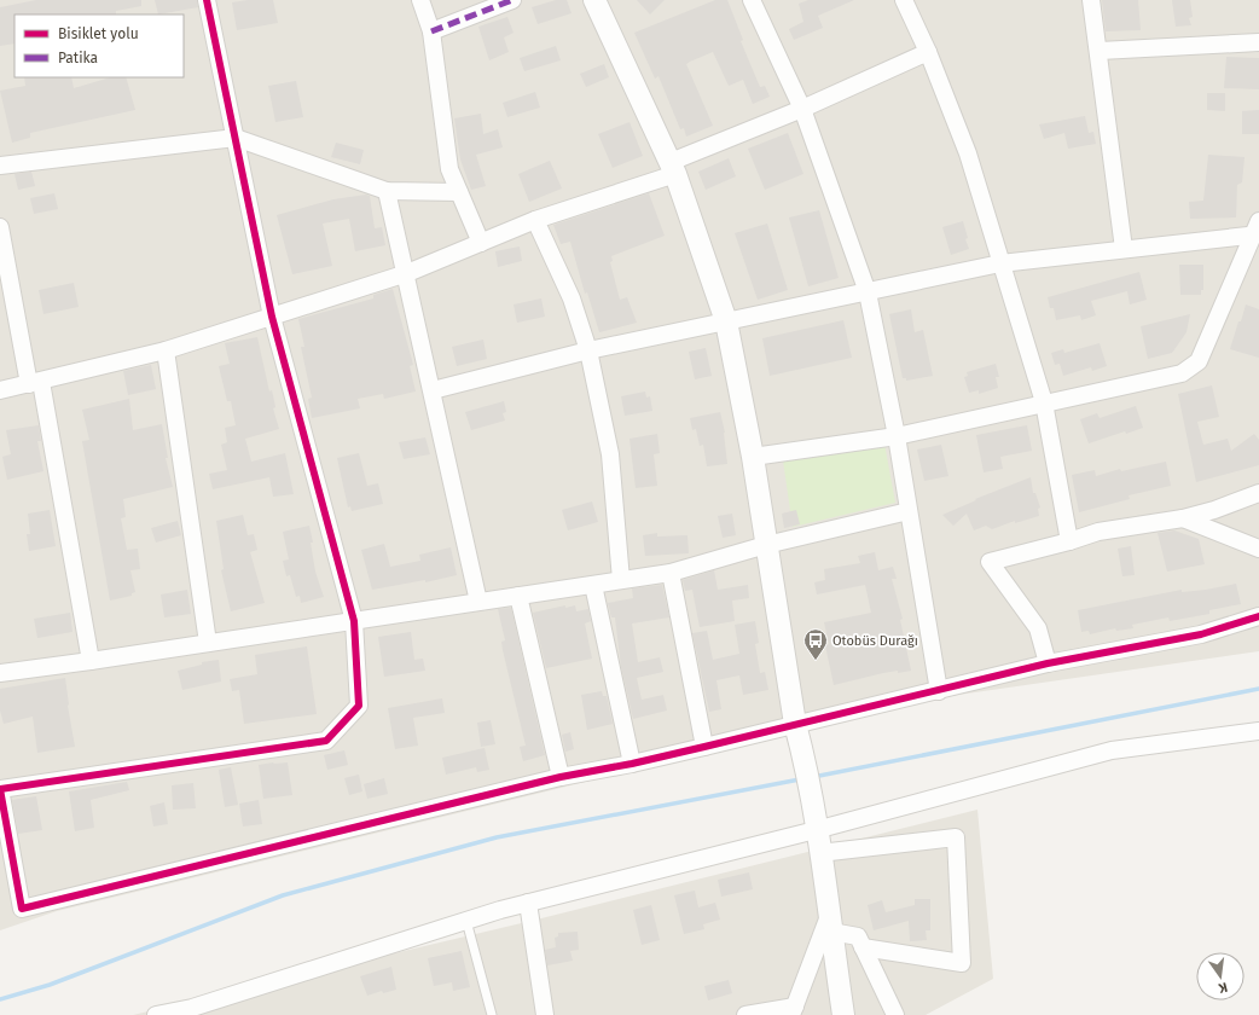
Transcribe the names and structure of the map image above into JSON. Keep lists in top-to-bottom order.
{
  "places": {
    "bus stop": ["Otobüs Durağı"]
  },
  "legend": ["Bisiklet yolu", "Patika"],
  "north": "bottom"
}
